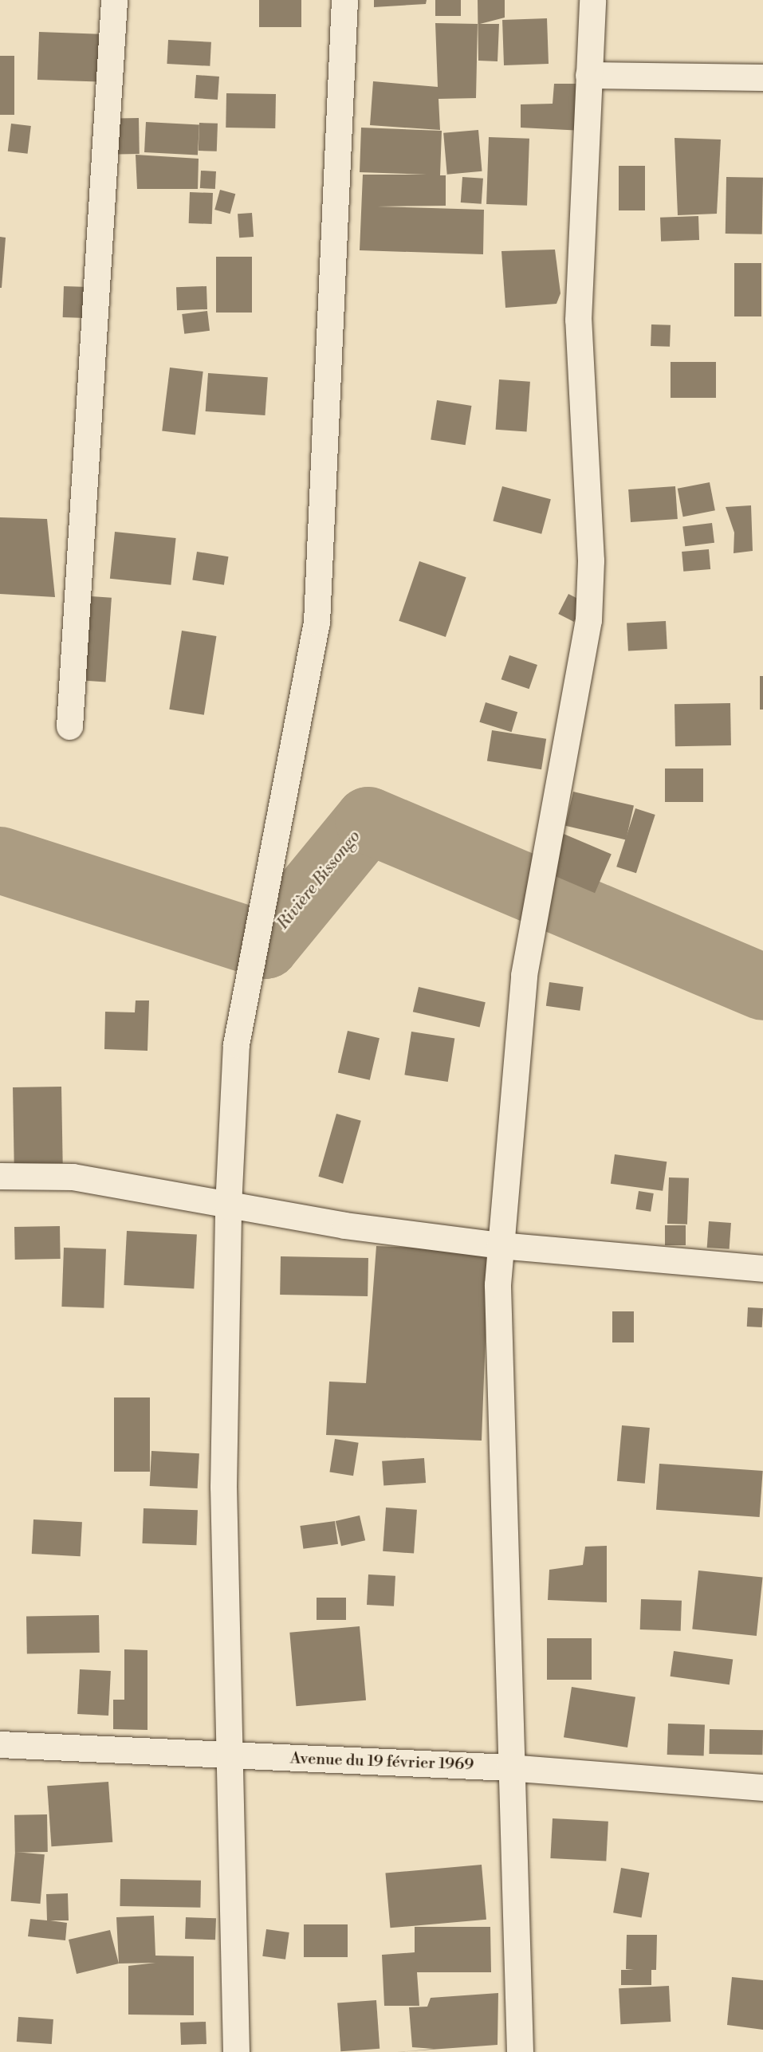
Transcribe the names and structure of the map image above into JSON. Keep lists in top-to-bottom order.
{
  "streets": {
    "street": ["Avenue du 19 février 1969"]
  },
  "water": ["Rivière Bissongo"]
}
